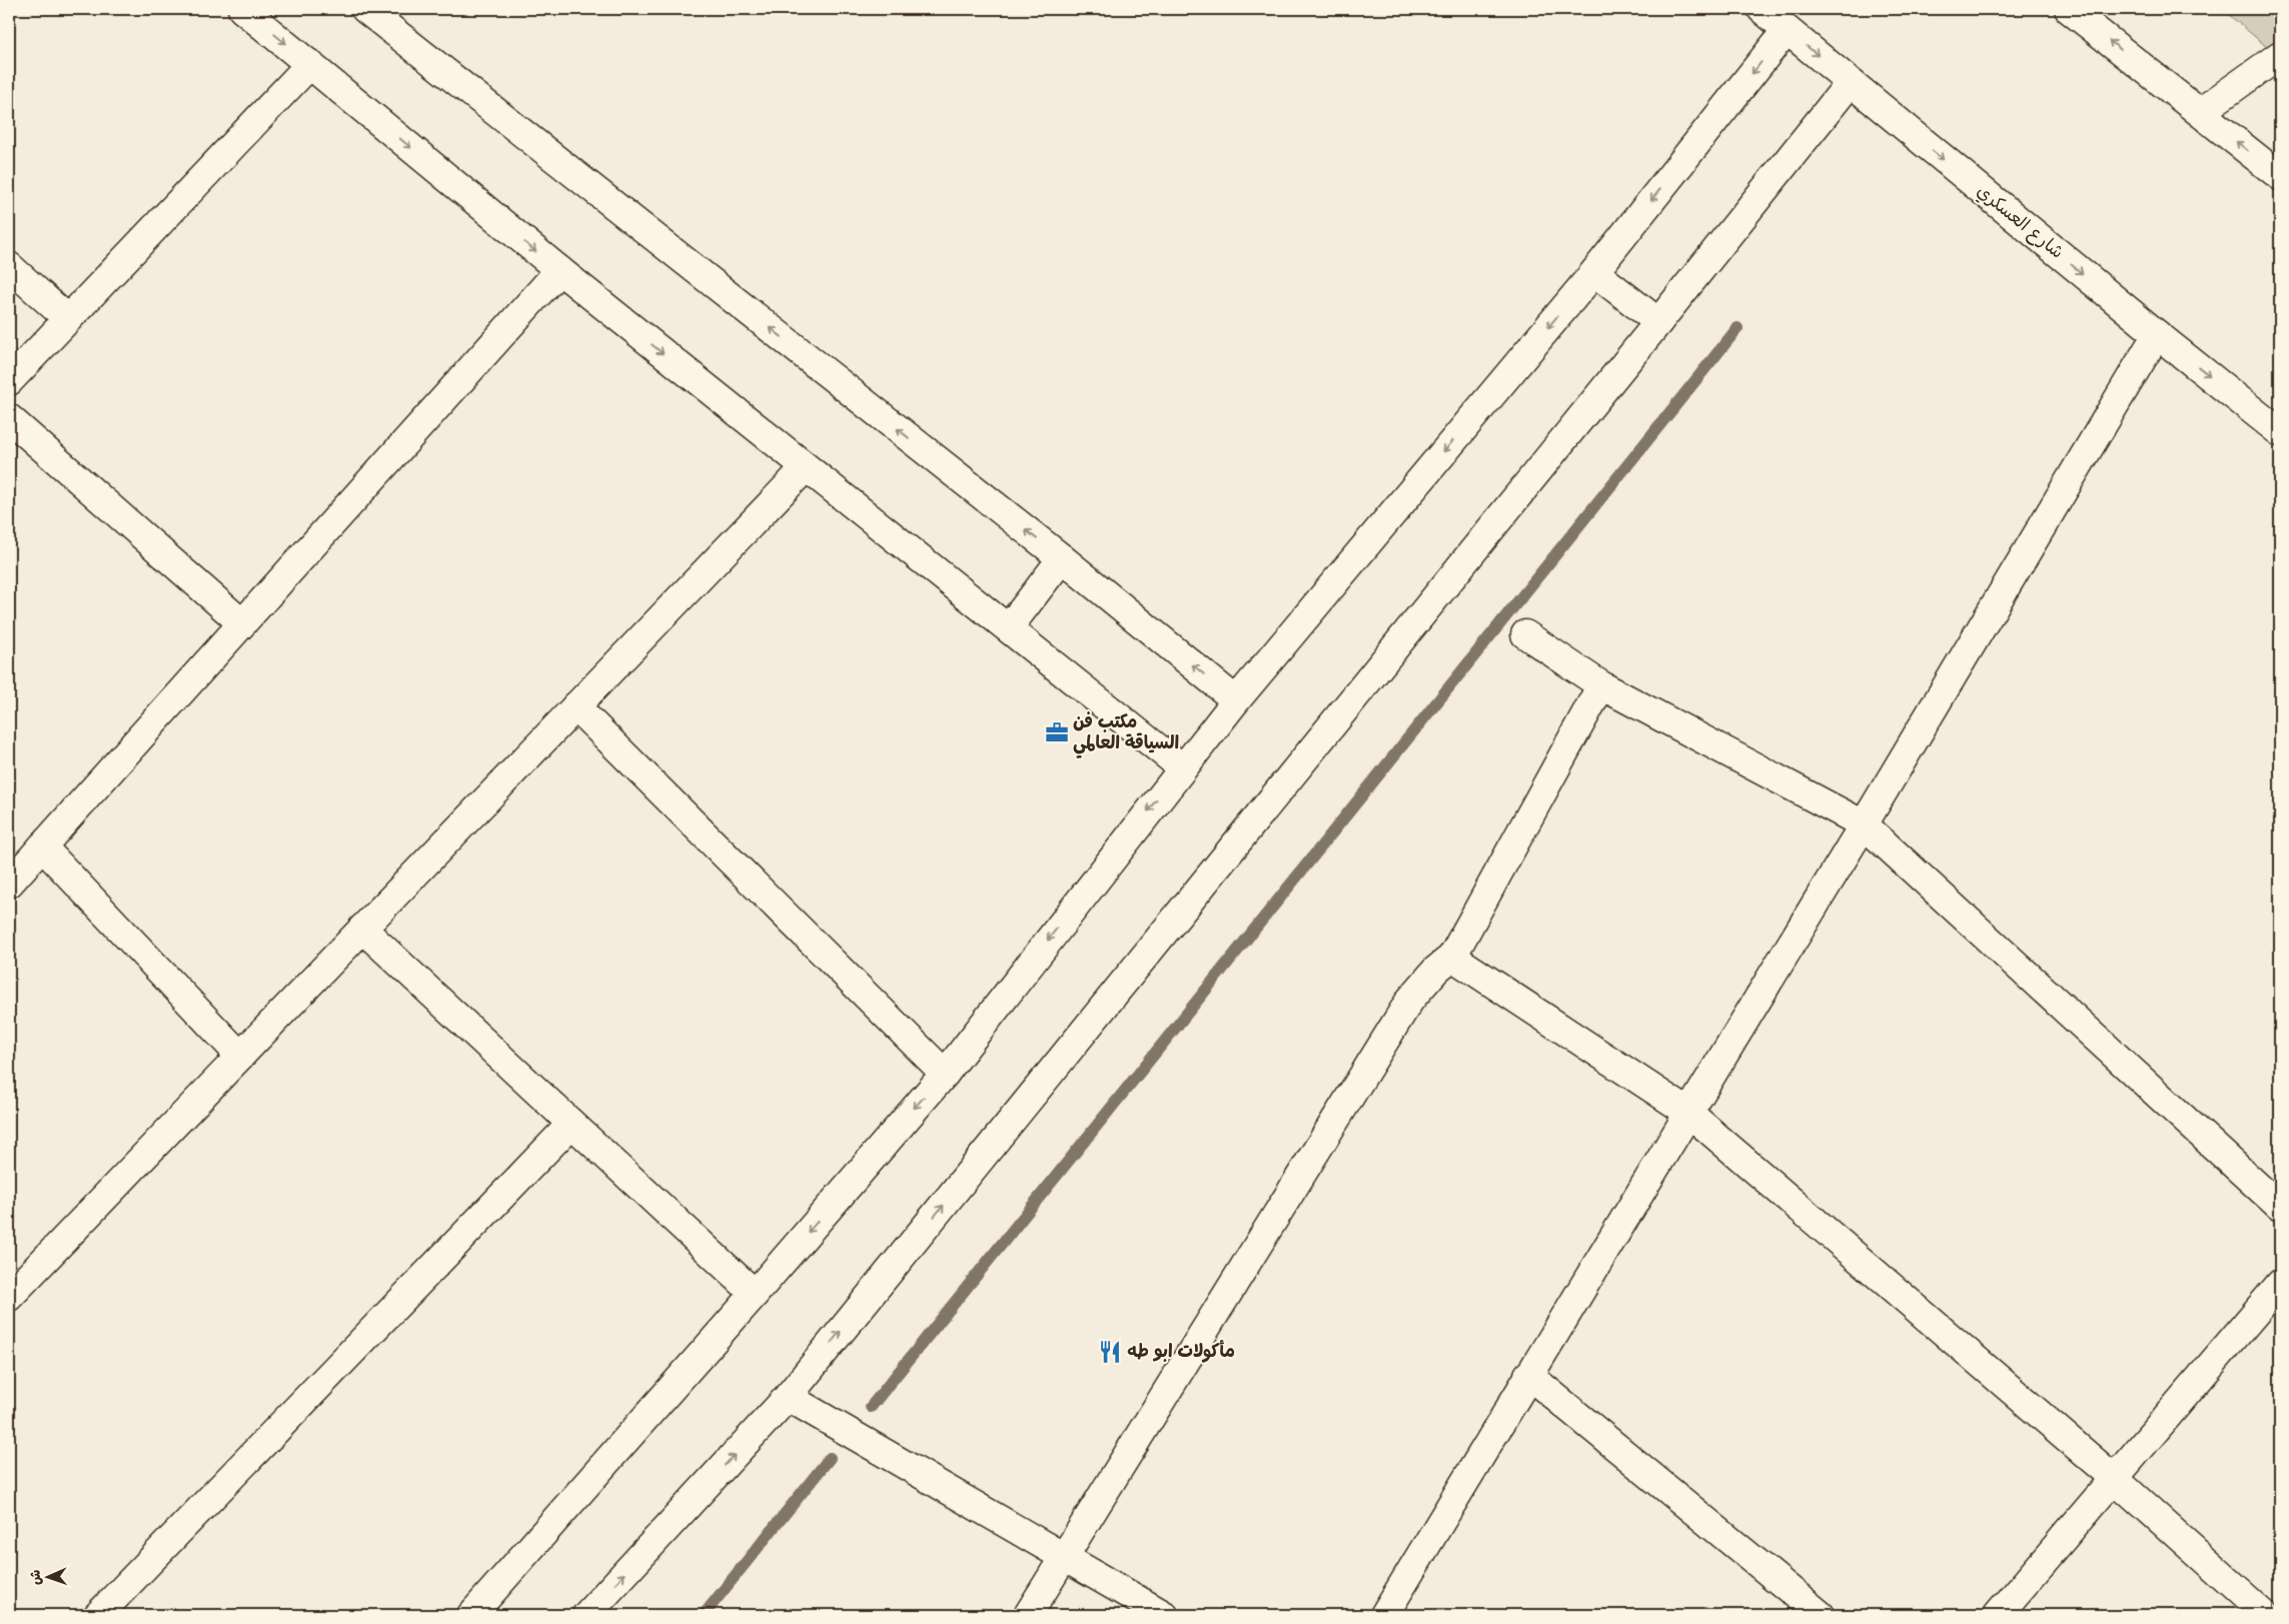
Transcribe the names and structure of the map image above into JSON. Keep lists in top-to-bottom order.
{
  "streets": {
    "street": ["شارع العسكري"]
  },
  "places": {
    "office": ["مكتب فن السياقة العالمي"],
    "restaurant": ["مأكولات ابو طه"]
  },
  "north": "left"
}
